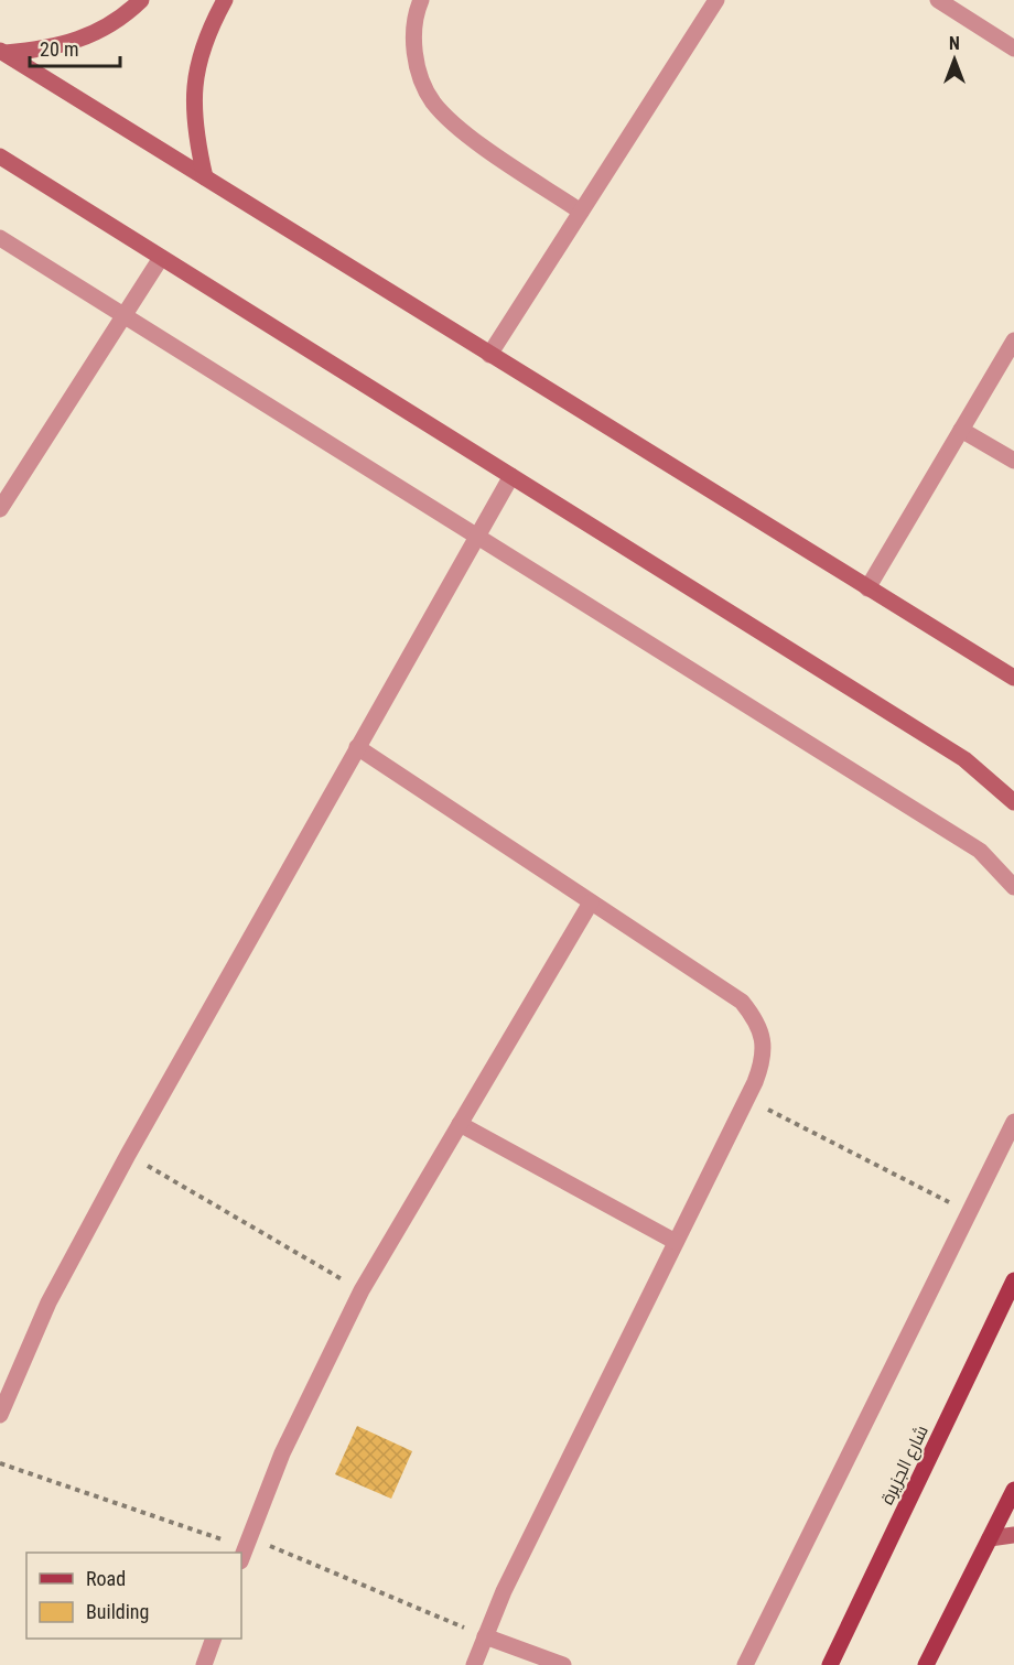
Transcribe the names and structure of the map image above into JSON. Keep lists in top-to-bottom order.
{
  "streets": {
    "main road": ["شارع الجزيرة"]
  },
  "legend": ["Road", "Building"],
  "scale_bar": "20 m",
  "north": "top"
}
